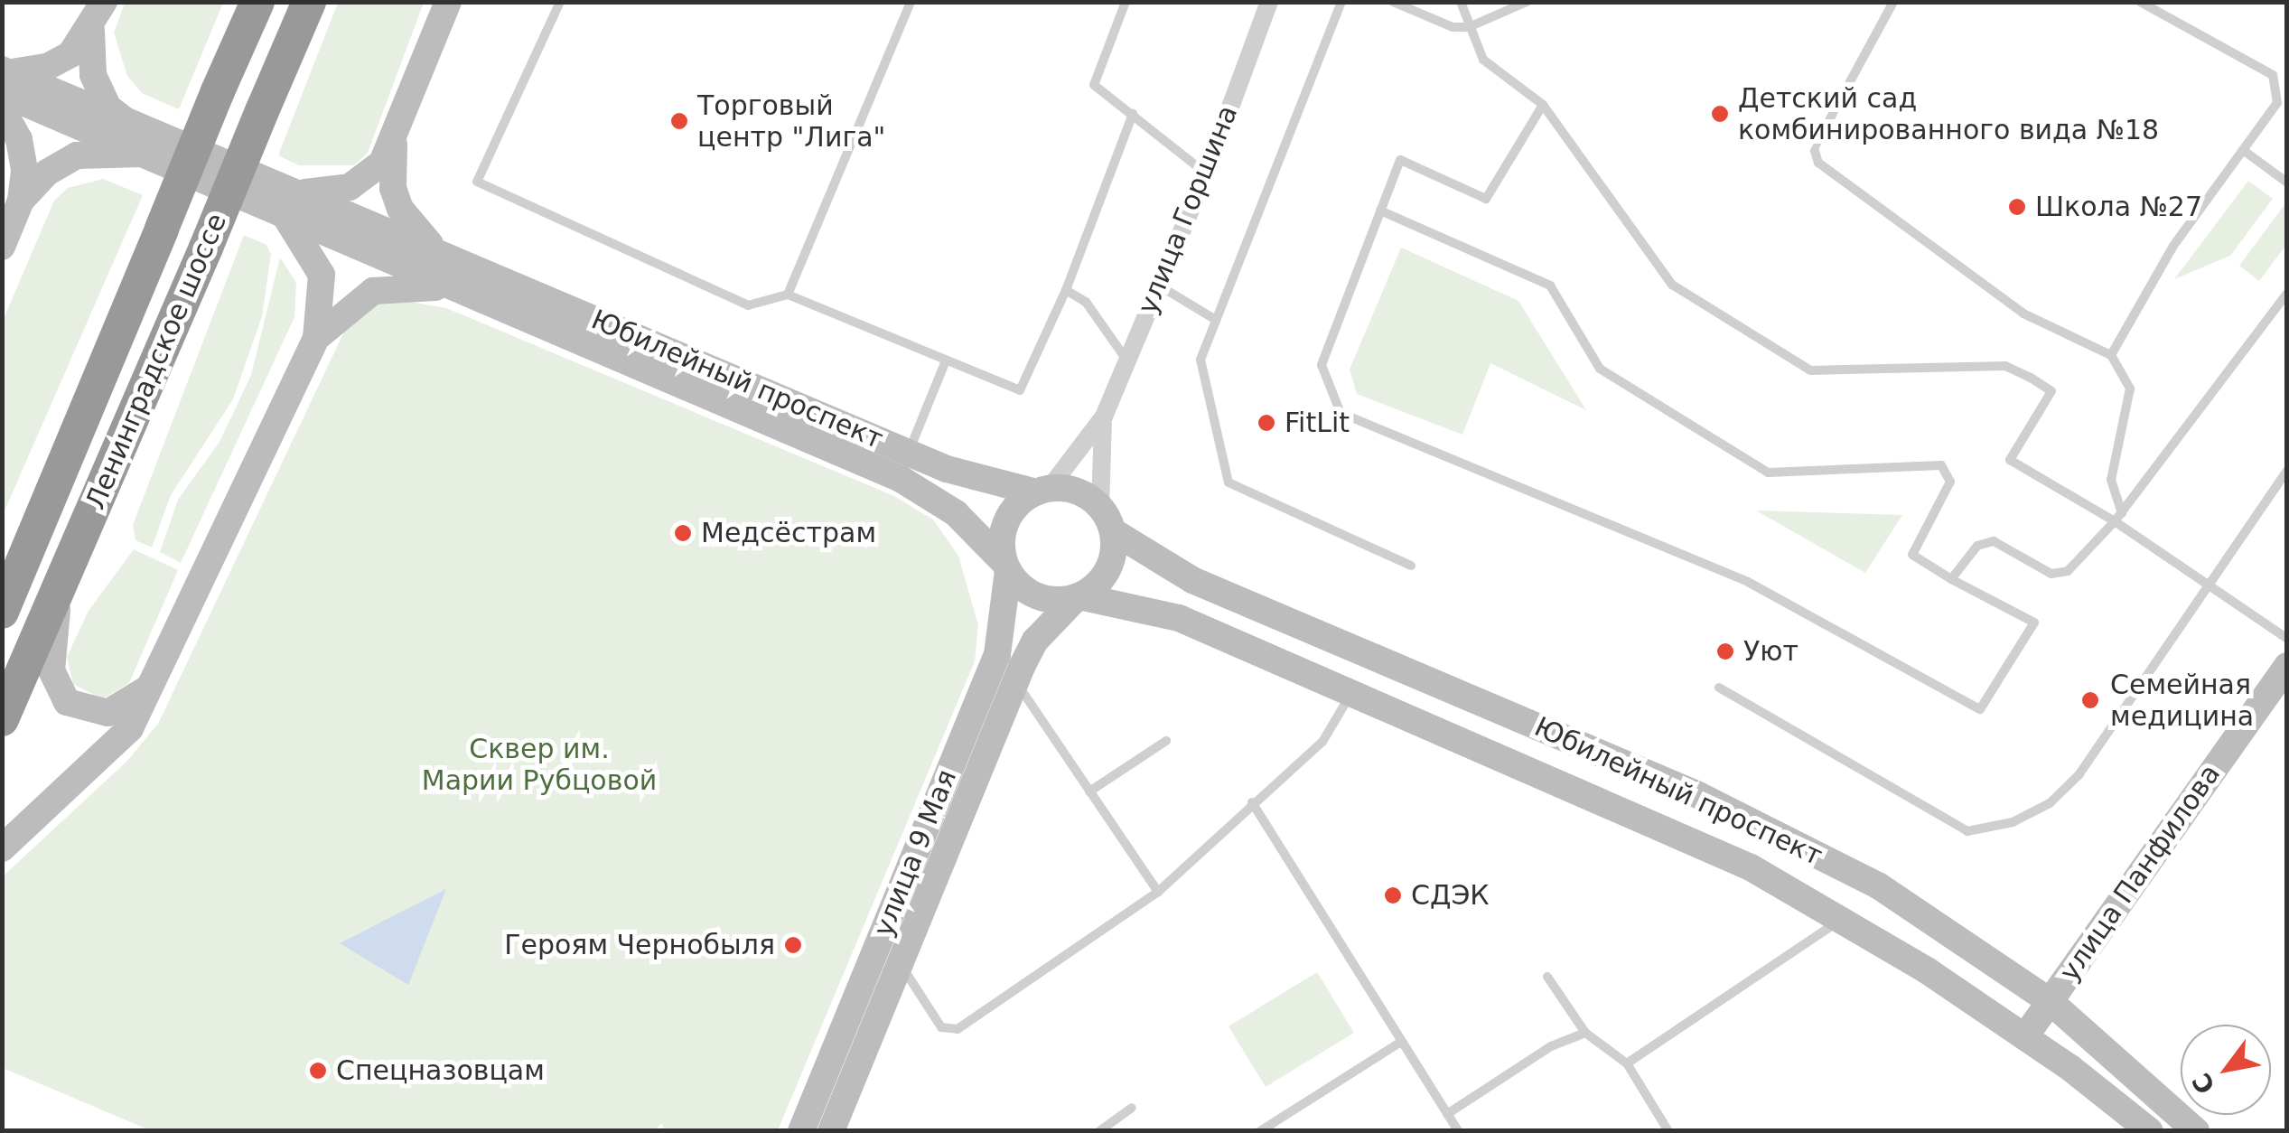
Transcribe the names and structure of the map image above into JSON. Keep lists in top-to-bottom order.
{
  "streets": {
    "highway": ["Ленинградское шоссе"],
    "main road": ["Юбилейный проспект", "улица 9 Мая", "улица Панфилова"],
    "street": ["улица Горшина"]
  },
  "crossings": [
    ["улица Горшина", "Юбилейный проспект"],
    ["улица Горшина", "улица 9 Мая"],
    ["Юбилейный проспект", "улица 9 Мая"],
    ["Юбилейный проспект", "улица Панфилова"]
  ],
  "parks": ["Сквер им. Марии Рубцовой"],
  "places": [
    "Детский сад комбинированного вида №18",
    "Торговый центр \"Лига\"",
    "Школа №27",
    "FitLit",
    "Медсёстрам",
    "Уют",
    "Семейная медицина",
    "СДЭК",
    "Героям Чернобыля",
    "Спецназовцам"
  ],
  "north": "bottom left"
}
